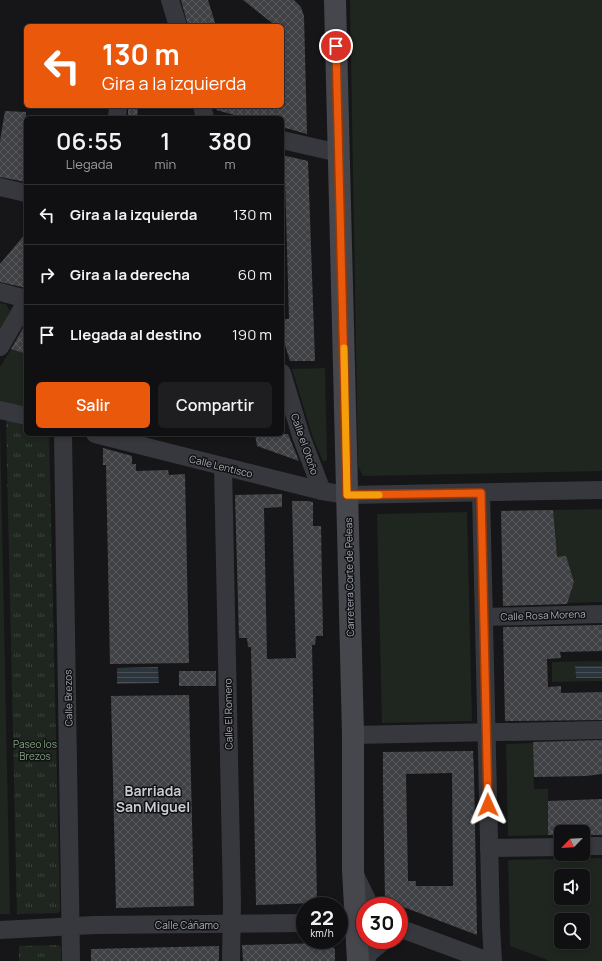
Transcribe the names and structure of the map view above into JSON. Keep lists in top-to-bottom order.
{
  "streets": {
    "street": [
      "Calle el Otoño",
      "Calle Lentisco",
      "Carretera Corte de Peleas",
      "Calle Rosa Morena",
      "Calle Brezos",
      "Calle El Romero",
      "Calle Cáñamo"
    ]
  },
  "crossings": [
    ["Calle el Otoño", "Calle Lentisco"],
    ["Calle Lentisco", "Carretera Corte de Peleas"],
    ["Calle Lentisco", "Calle El Romero"],
    ["Calle Brezos", "Calle Cáñamo"],
    ["Calle El Romero", "Calle Cáñamo"]
  ],
  "districts": ["Barriada San Miguel"],
  "parks": ["Paseo los Brezos"],
  "north": "bottom left",
  "page": {
    "turn": ["130 m", "Gira a la izquierda"],
    "eta": [
      "06:55",
      "Llegada",
      "1",
      "min",
      "380",
      "m"
    ],
    "list": [
      {
        "name": "Gira a la izquierda",
        "value": "130 m"
      },
      {
        "name": "Gira a la derecha",
        "value": "60 m"
      },
      {
        "name": "Llegada al destino",
        "value": "190 m"
      }
    ],
    "buttons": ["Salir", "Compartir"],
    "speed": "22 km/h",
    "limit": "30"
  }
}
